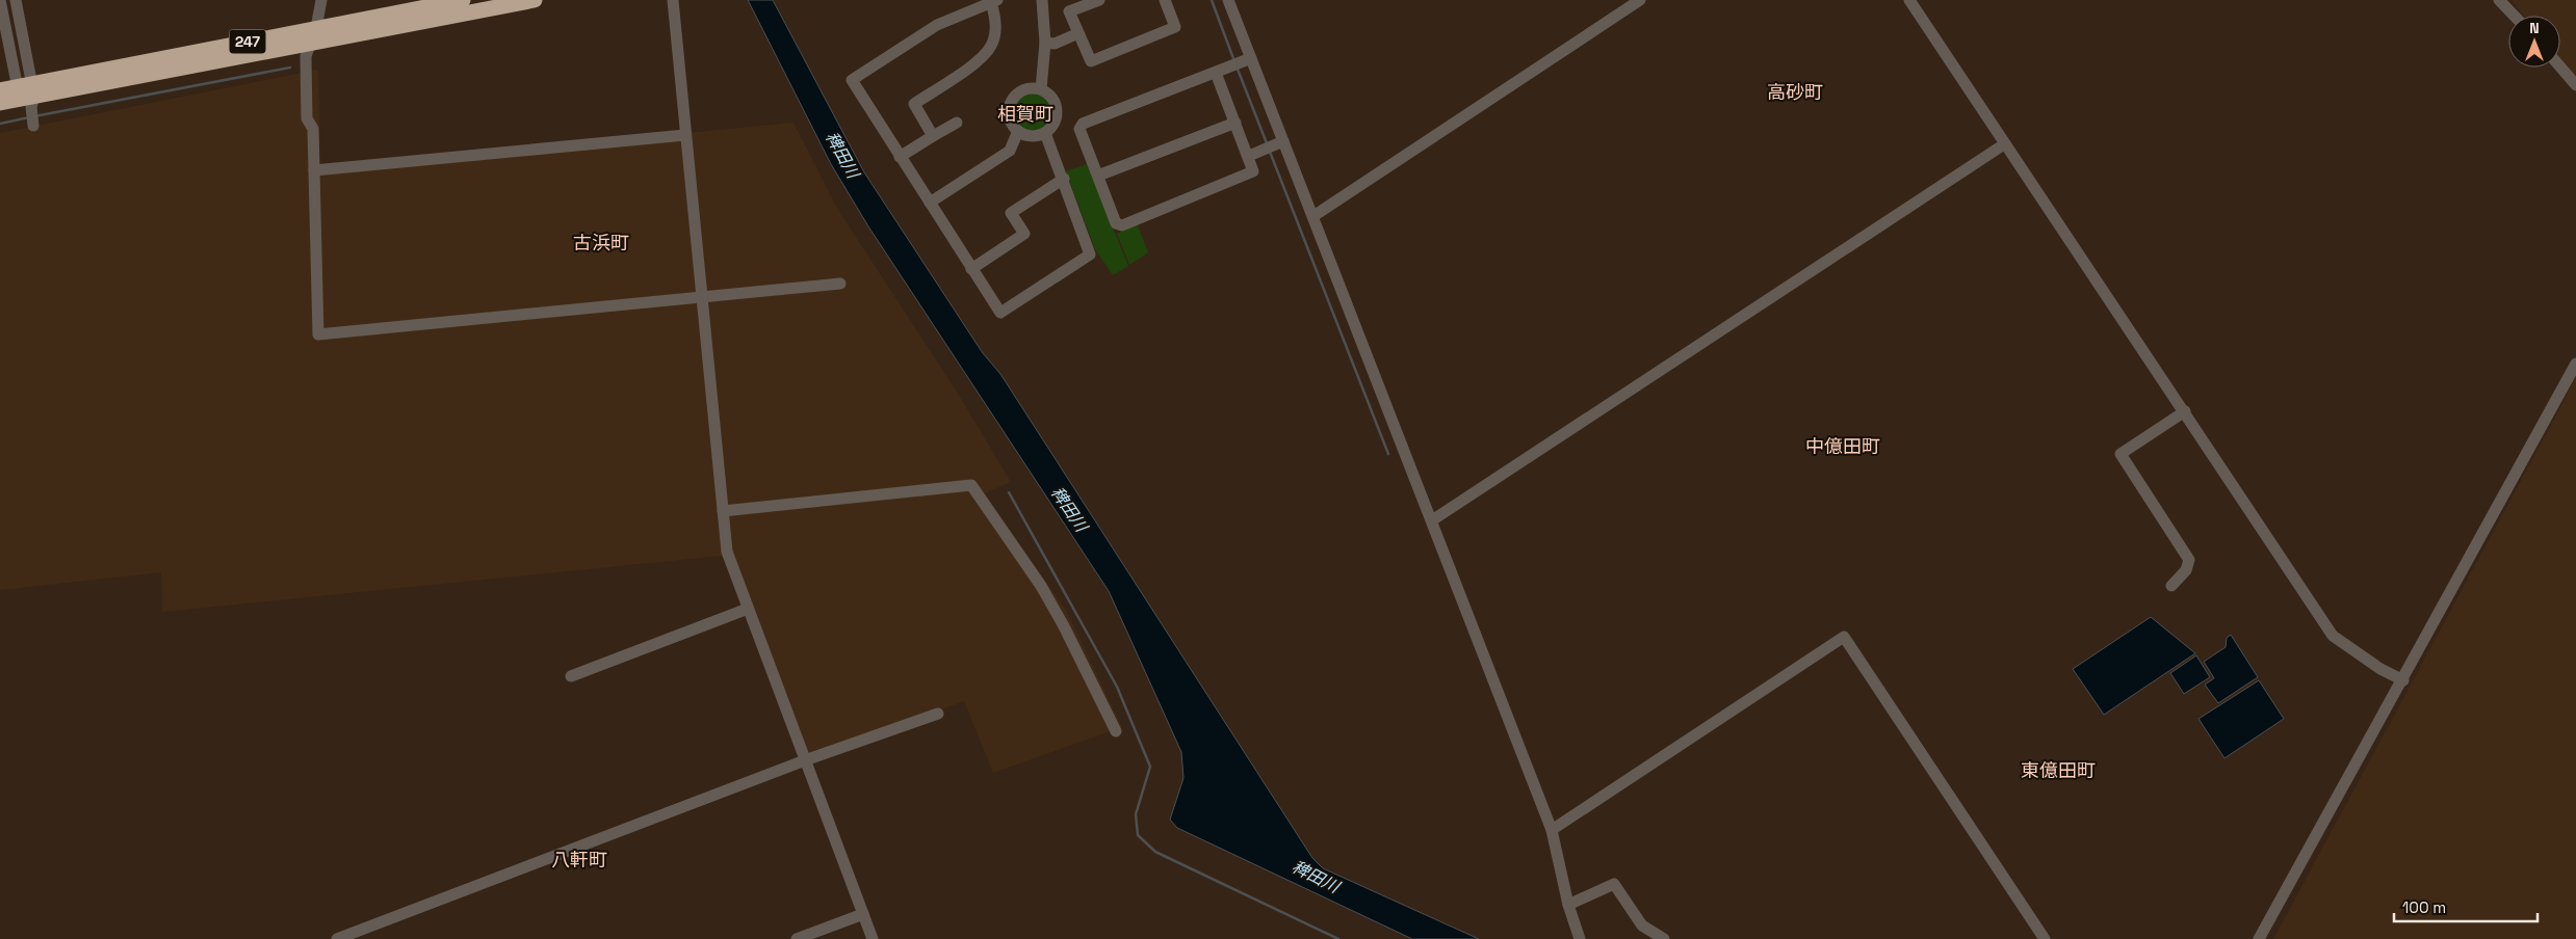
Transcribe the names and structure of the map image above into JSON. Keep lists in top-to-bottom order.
{
  "streets": {
    "highway": ["247"]
  },
  "districts": [
    "高砂町",
    "相賀町",
    "古浜町",
    "中億田町",
    "東億田町",
    "八軒町"
  ],
  "water": ["稗田川"],
  "scale_bar": "100 m",
  "north": "top"
}
